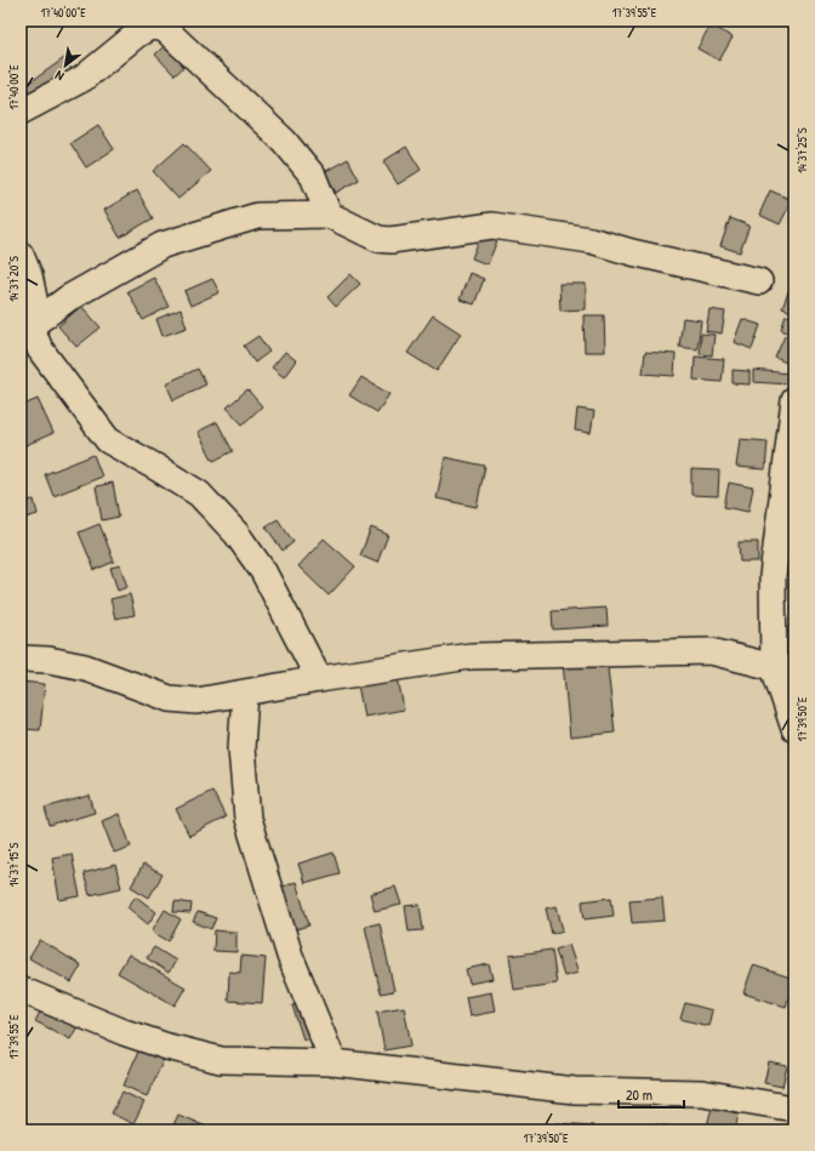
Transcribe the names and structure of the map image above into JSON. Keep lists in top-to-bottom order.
{
  "scale_bar": "20 m",
  "north": "bottom left",
  "coordinates": [
    "17°40'00\"E",
    "17°39'55\"E",
    "14°37'25\"S",
    "14°37'20\"S",
    "17°39'50\"E",
    "14°37'15\"S"
  ]
}
